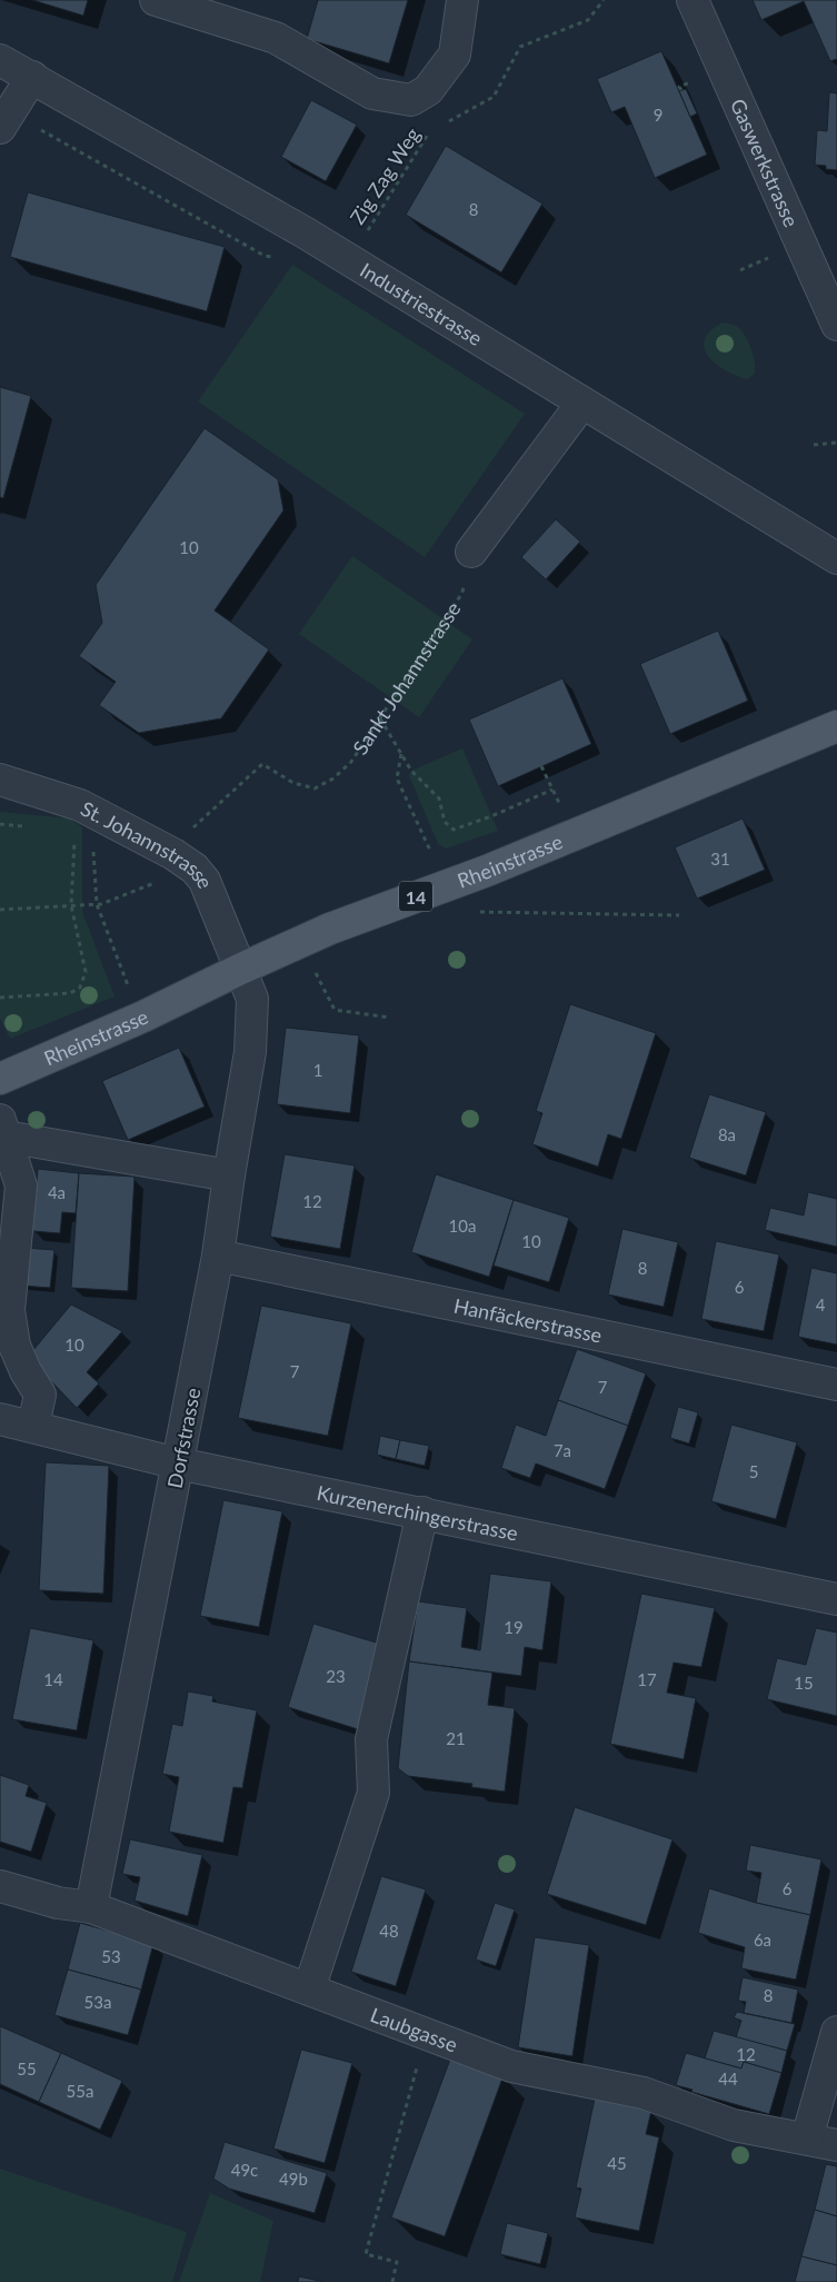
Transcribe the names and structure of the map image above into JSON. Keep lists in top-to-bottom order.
{
  "streets": {
    "main road": ["Rheinstrasse", "14"],
    "street": [
      "Gaswerkstrasse",
      "Industriestrasse",
      "St. Johannstrasse",
      "Hanfäckerstrasse",
      "Dorfstrasse",
      "Kurzenerchingerstrasse",
      "Laubgasse"
    ],
    "path": ["Zig Zag Weg", "Sankt Johannstrasse"]
  },
  "crossings": [
    ["Zig Zag Weg", "Industriestrasse"],
    ["Sankt Johannstrasse", "St. Johannstrasse"],
    ["St. Johannstrasse", "Rheinstrasse"],
    ["St. Johannstrasse", "Dorfstrasse"],
    ["Rheinstrasse", "Dorfstrasse"],
    ["Hanfäckerstrasse", "Dorfstrasse"],
    ["Dorfstrasse", "Kurzenerchingerstrasse"],
    ["Dorfstrasse", "Laubgasse"]
  ],
  "house_numbers": [
    "9",
    "8",
    "10",
    "31",
    "1",
    "8a",
    "4a",
    "12",
    "10a",
    "10",
    "8",
    "6",
    "4",
    "10",
    "7",
    "7",
    "7a",
    "5",
    "19",
    "23",
    "14",
    "17",
    "15",
    "21",
    "6",
    "48",
    "6a",
    "53",
    "8",
    "53a",
    "12",
    "55",
    "44",
    "55a",
    "45",
    "49c",
    "49b"
  ]
}
